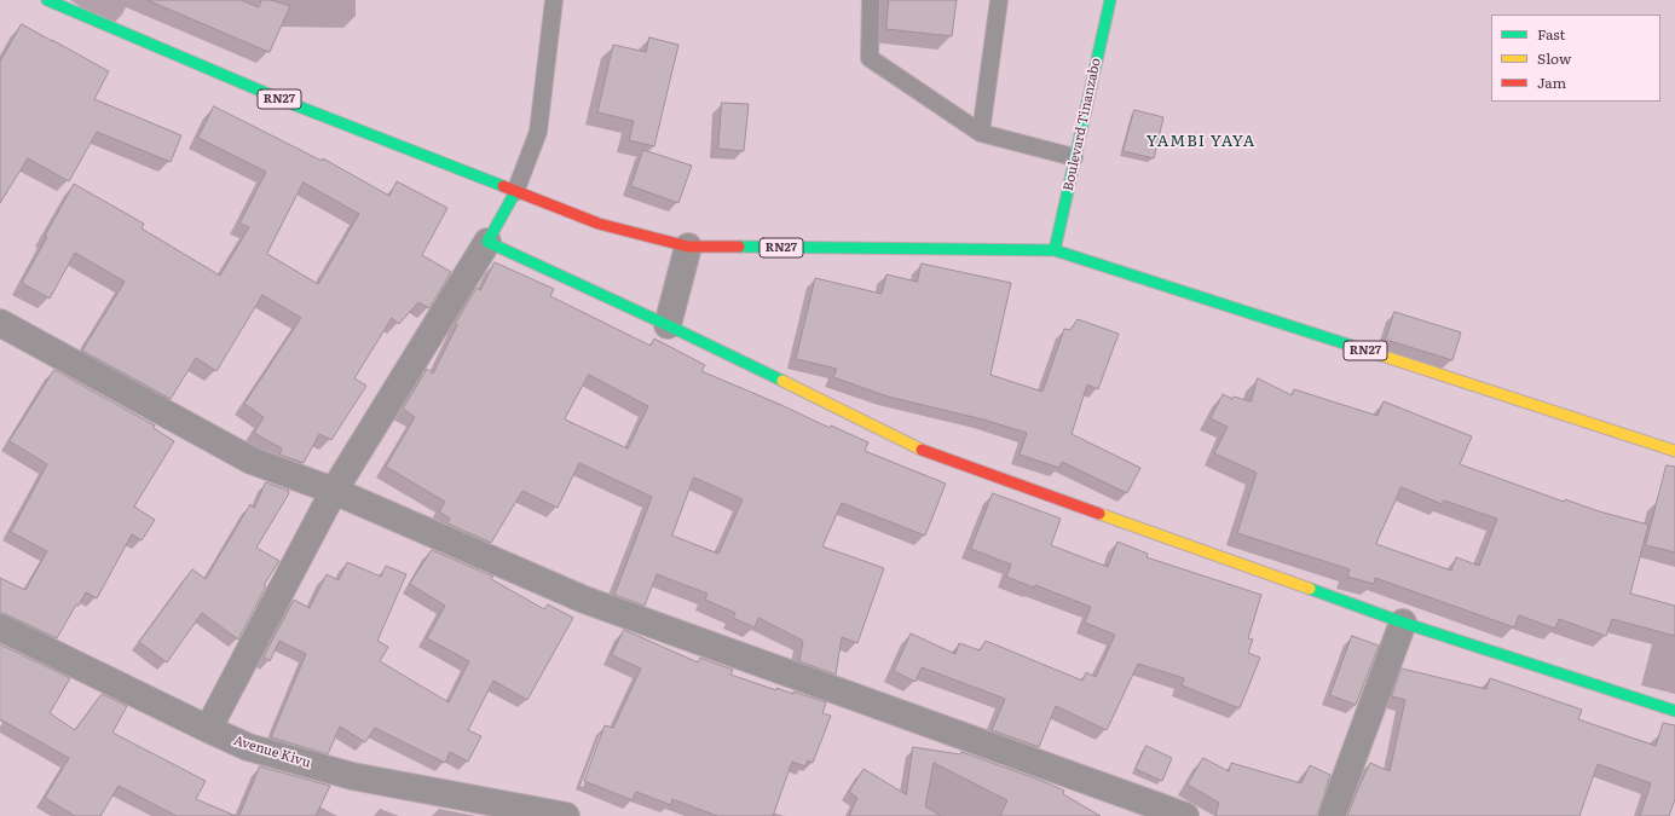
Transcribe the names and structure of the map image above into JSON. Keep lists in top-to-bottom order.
{
  "streets": {
    "main road": ["RN27", "Boulevard Tinanzabo"],
    "street": ["Avenue Kivu"]
  },
  "crossings": [
    ["RN27", "Boulevard Tinanzabo"]
  ],
  "districts": ["YAMBI YAYA"],
  "legend": ["Fast", "Slow", "Jam"]
}
